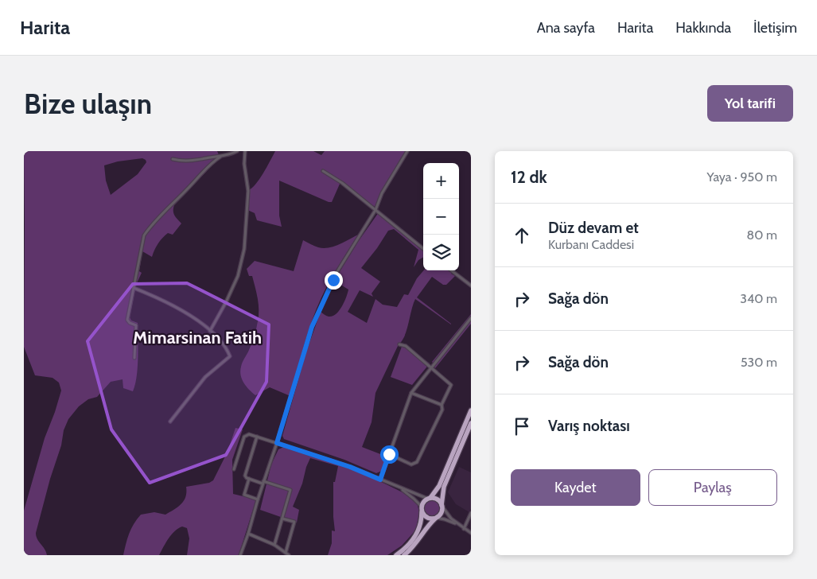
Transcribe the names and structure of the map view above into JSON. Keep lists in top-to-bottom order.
{
  "districts": ["Mimarsinan Fatih"],
  "page": {
    "header": "Harita",
    "nav": [
      "Ana sayfa",
      "Harita",
      "Hakkında",
      "İletişim"
    ],
    "buttons": [
      "Yol tarifi",
      ["Kaydet", "Paylaş"]
    ],
    "title": "Bize ulaşın",
    "heading": ["12 dk", "Yaya · 950 m"],
    "map_buttons": ["+", "−"],
    "list": [
      ["Düz devam et", "Kurbanı Caddesi", "80 m"],
      ["Sağa dön", "340 m"],
      ["Sağa dön", "530 m"],
      "Varış noktası"
    ]
  }
}
